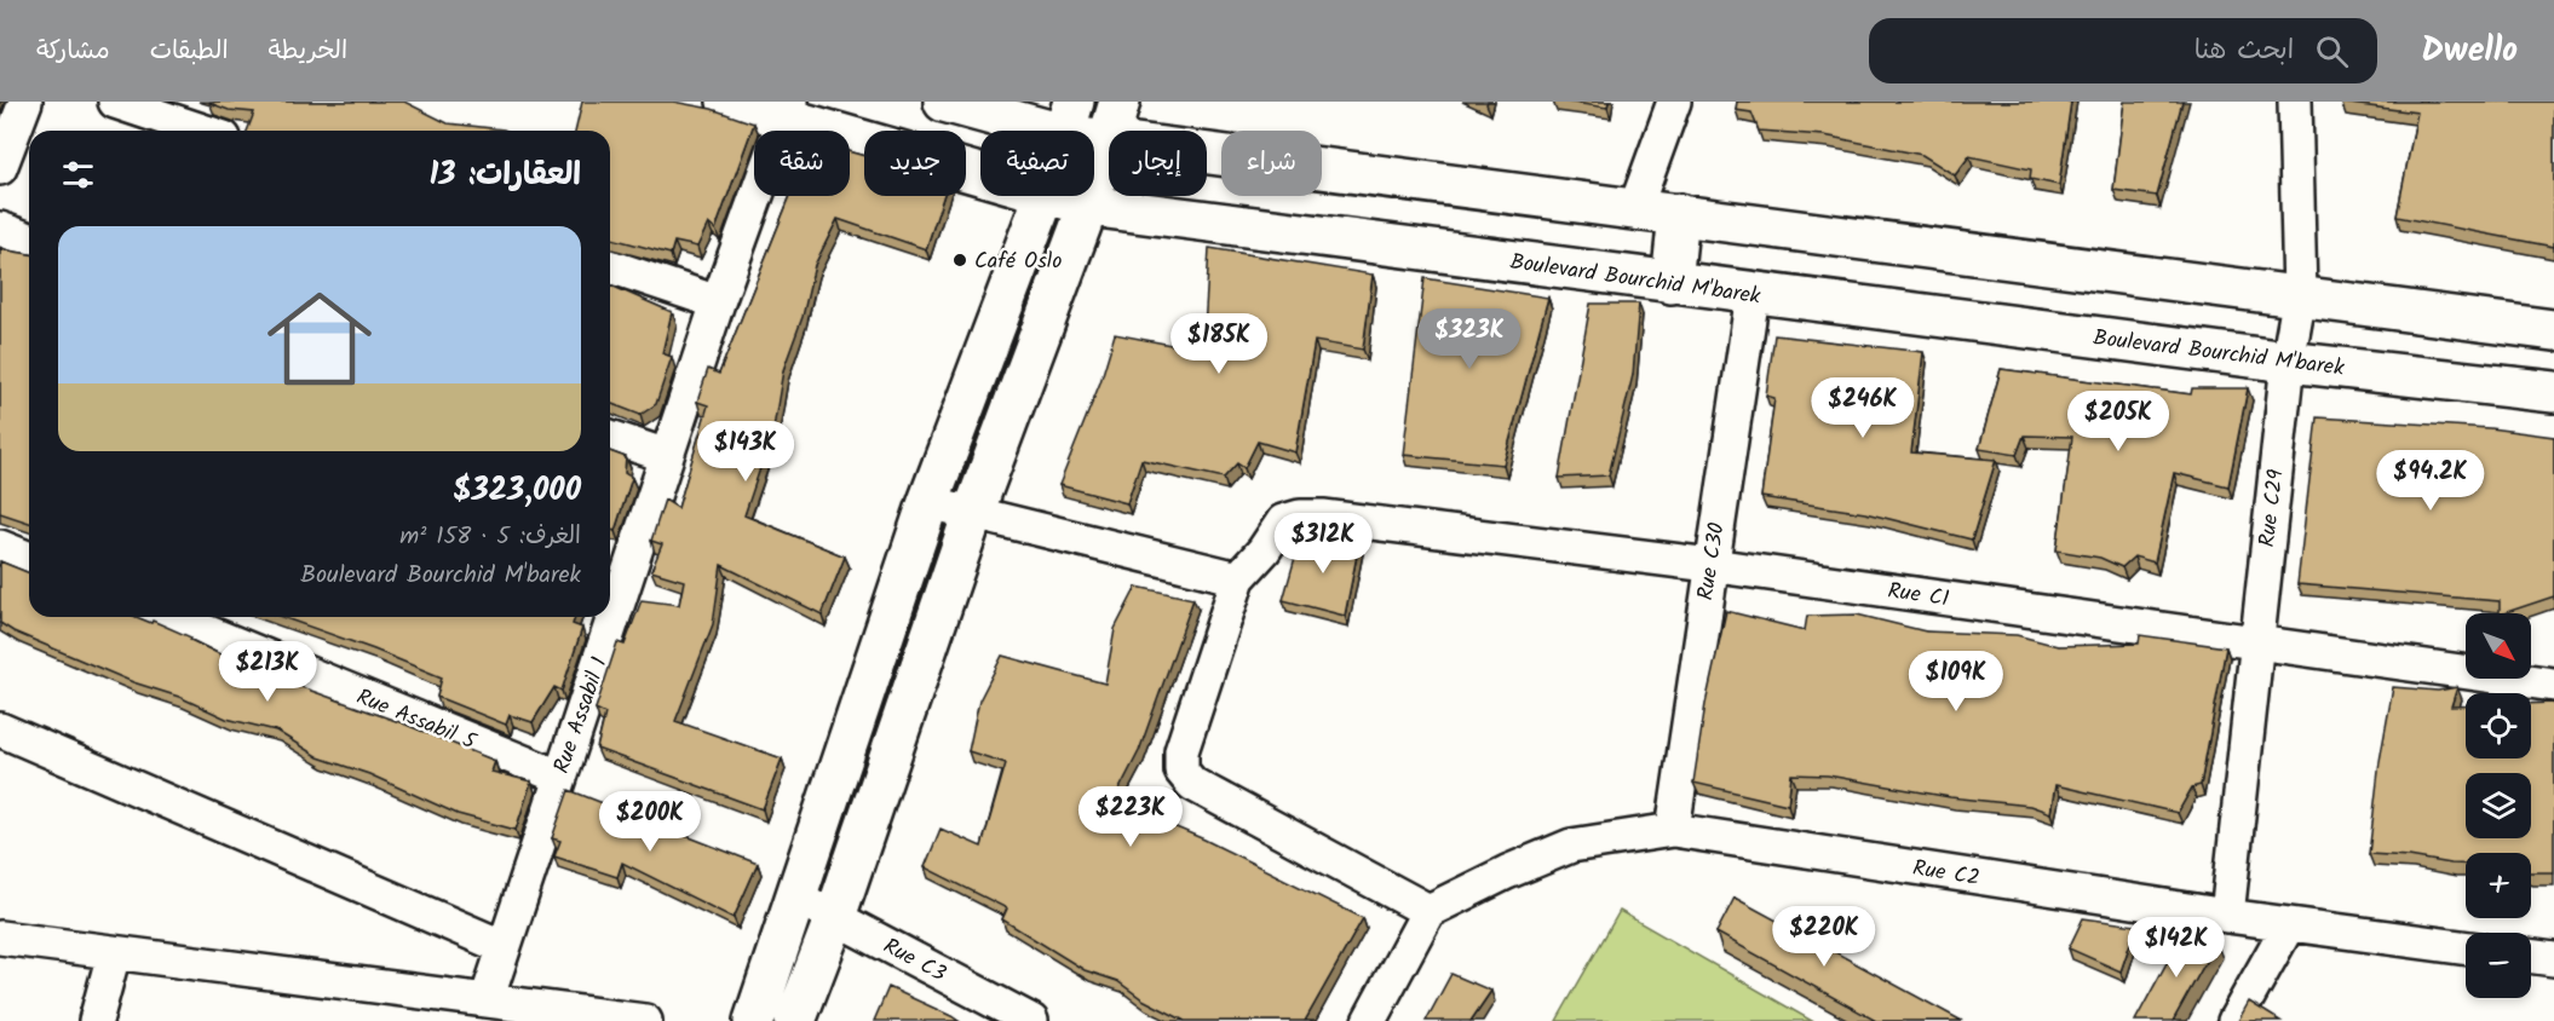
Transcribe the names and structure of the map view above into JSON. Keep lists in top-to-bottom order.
{
  "streets": {
    "main road": ["Boulevard Bourchid M'barek"],
    "street": [
      "Rue C29",
      "Rue C30",
      "Rue C1",
      "Rue Assabil 1",
      "Rue Assabil 5",
      "Rue C2",
      "Rue C3"
    ]
  },
  "crossings": [
    ["Boulevard Bourchid M'barek", "Rue C29"],
    ["Boulevard Bourchid M'barek", "Rue C30"],
    ["Boulevard Bourchid M'barek", "Rue Assabil 1"],
    ["Rue C29", "Rue C1"],
    ["Rue C29", "Rue C2"],
    ["Rue C30", "Rue C1"],
    ["Rue C30", "Rue C2"],
    ["Rue Assabil 1", "Rue Assabil 5"]
  ],
  "places": ["Café Oslo"],
  "north": "bottom right",
  "page": {
    "header": "Dwello",
    "search": "ابحث هنا",
    "nav": ["الخريطة", "الطبقات", "مشاركة"],
    "chip": [
      "شراء",
      "إيجار",
      "تصفية",
      "جديد",
      "شقة"
    ],
    "heading": "العقارات: 13",
    "list": [
      {
        "name": "$323,000",
        "note": "الغرف: 5 · 158 m² · Boulevard Bourchid M'barek"
      }
    ],
    "price": [
      "$323K",
      "$185K",
      "$246K",
      "$205K",
      "$143K",
      "$94.2K",
      "$312K",
      "$213K",
      "$109K",
      "$223K",
      "$200K",
      "$220K",
      "$142K"
    ],
    "map_buttons": ["+", "−"]
  }
}
